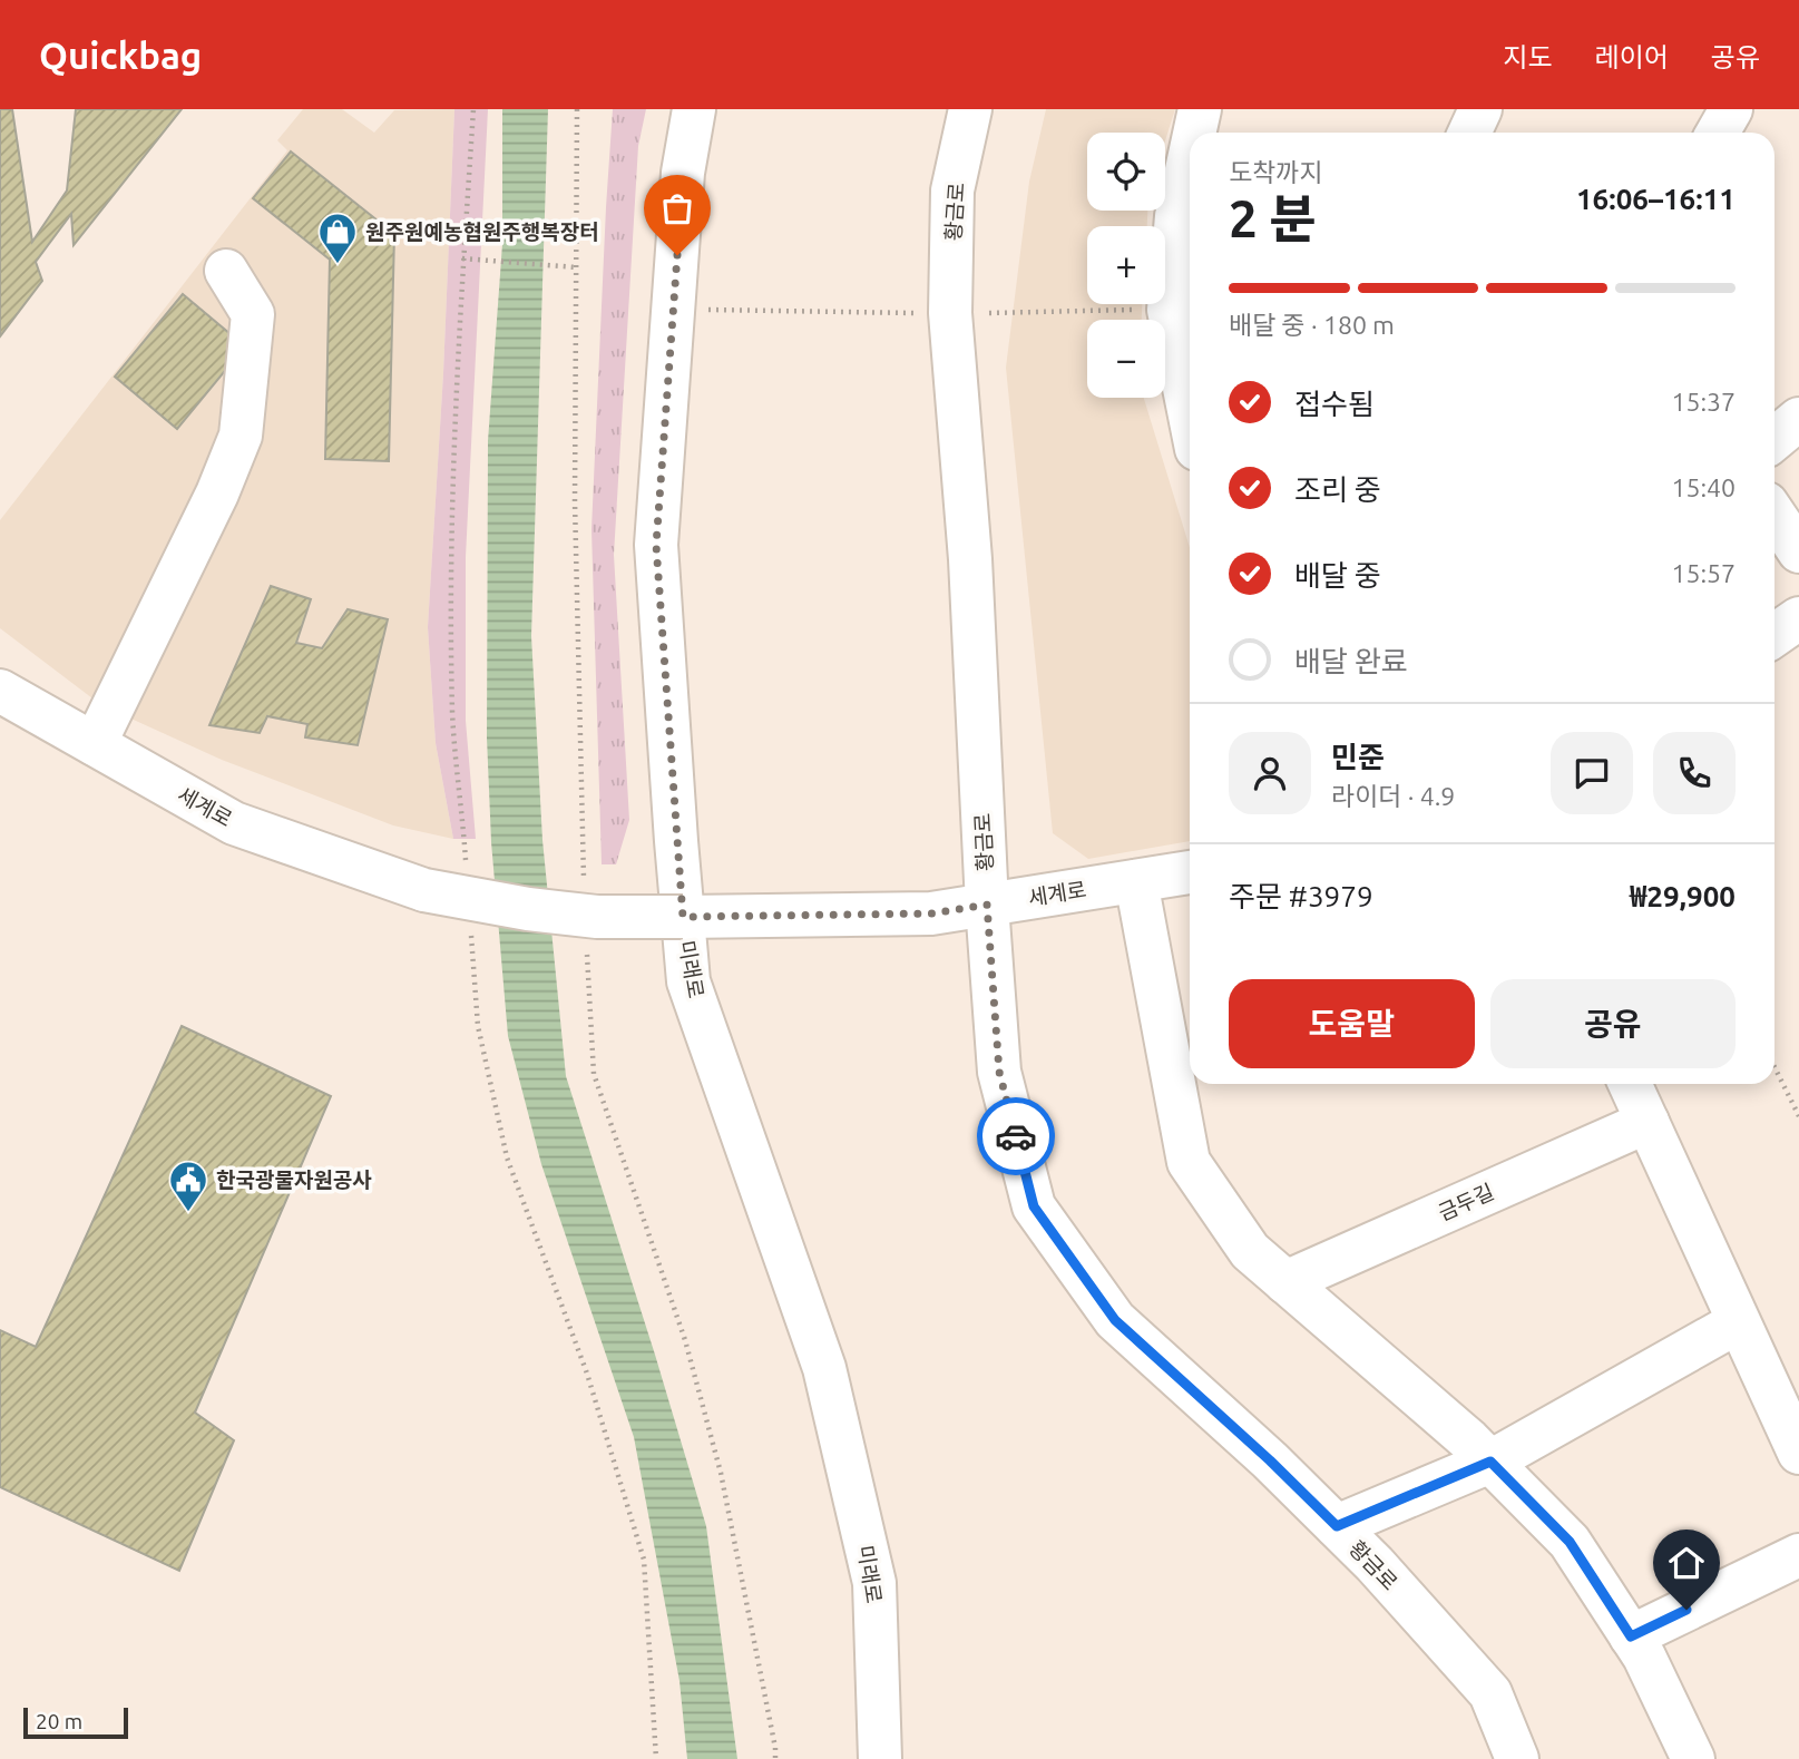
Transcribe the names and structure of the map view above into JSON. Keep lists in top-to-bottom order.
{
  "streets": {
    "street": [
      "황금로",
      "세계로",
      "미래로",
      "금두길"
    ]
  },
  "crossings": [
    ["황금로", "세계로"],
    ["세계로", "미래로"]
  ],
  "places": {
    "shop": ["원주원예농협원주행복장터"],
    "public building": ["한국광물자원공사"]
  },
  "scale_bar": "20 m",
  "page": {
    "header": "Quickbag",
    "nav": ["지도", "레이어", "공유"],
    "map_buttons": ["+", "−"],
    "heading": ["2 분", "도착까지", "16:06–16:11"],
    "panel": [
      "민준",
      "라이더 · 4.9",
      "주문 #3979",
      "₩29,900"
    ],
    "bar": "배달 중 · 180 m",
    "list": [
      ["접수됨", "15:37"],
      ["조리 중", "15:40"],
      ["배달 중", "15:57"],
      "배달 완료"
    ],
    "buttons": ["도움말", "공유"],
    "scale": "20 m"
  }
}
